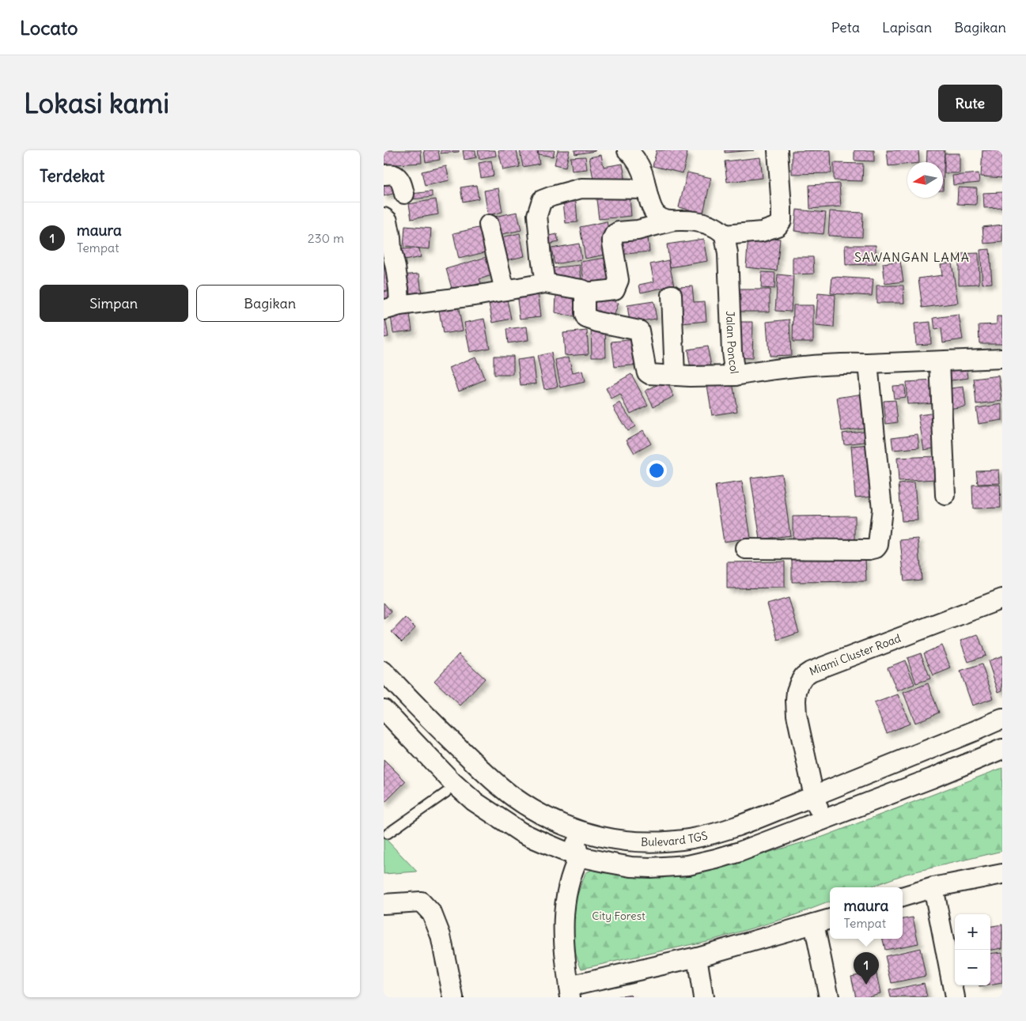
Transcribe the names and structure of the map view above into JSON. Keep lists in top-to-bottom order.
{
  "streets": {
    "street": ["Jalan Poncol", "Miami Cluster Road", "Bulevard TGS"]
  },
  "crossings": [
    ["Miami Cluster Road", "Bulevard TGS"]
  ],
  "districts": ["SAWANGAN LAMA"],
  "parks": ["City Forest"],
  "north": "left",
  "page": {
    "header": "Locato",
    "nav": ["Peta", "Lapisan", "Bagikan"],
    "buttons": [
      "Rute",
      ["Simpan", "Bagikan"]
    ],
    "title": "Lokasi kami",
    "heading": "Terdekat",
    "list": [
      {
        "mark": "1",
        "name": "maura",
        "note": "Tempat",
        "value": "230 m"
      }
    ],
    "popup": ["maura", "Tempat"],
    "map_buttons": ["+", "−"],
    "pins": "1"
  }
}
